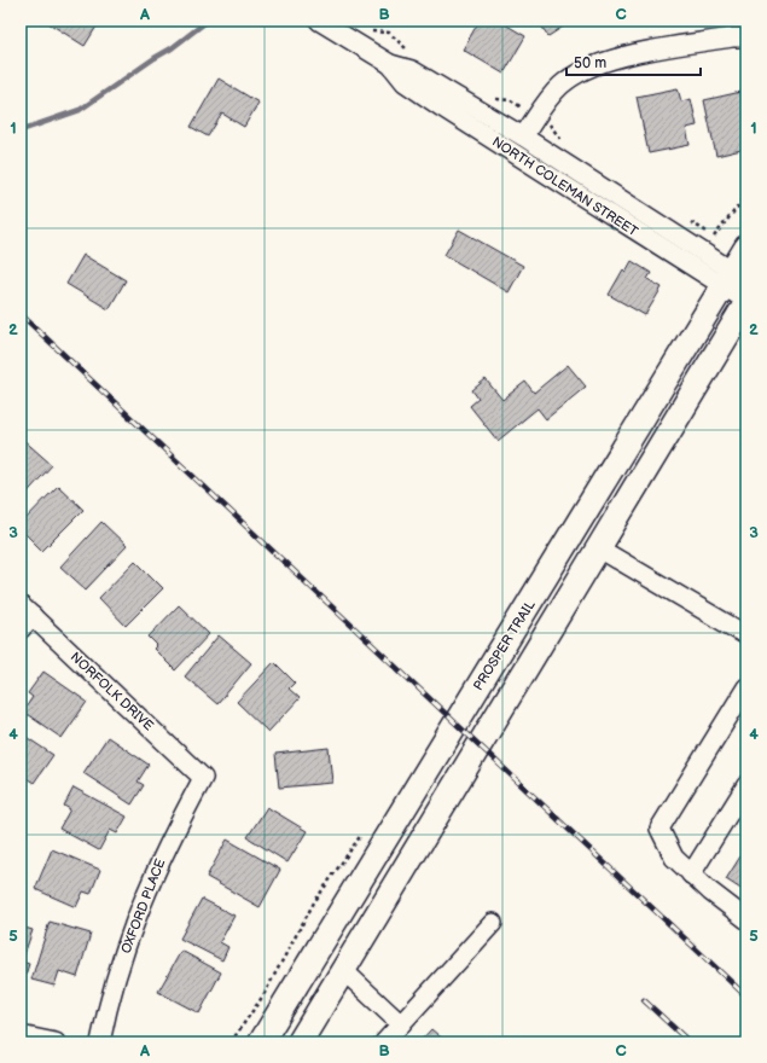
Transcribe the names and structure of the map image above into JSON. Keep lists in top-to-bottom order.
{
  "streets": {
    "main road": ["PROSPER TRAIL"],
    "street": ["NORTH COLEMAN STREET", "NORFOLK DRIVE", "OXFORD PLACE"]
  },
  "crossings": [
    ["NORTH COLEMAN STREET", "PROSPER TRAIL"],
    ["NORFOLK DRIVE", "OXFORD PLACE"]
  ],
  "scale_bar": "50 m",
  "grid": {
    "columns": ["A", "B", "C"],
    "rows": [
      "1",
      "2",
      "3",
      "4",
      "5"
    ]
  }
}
